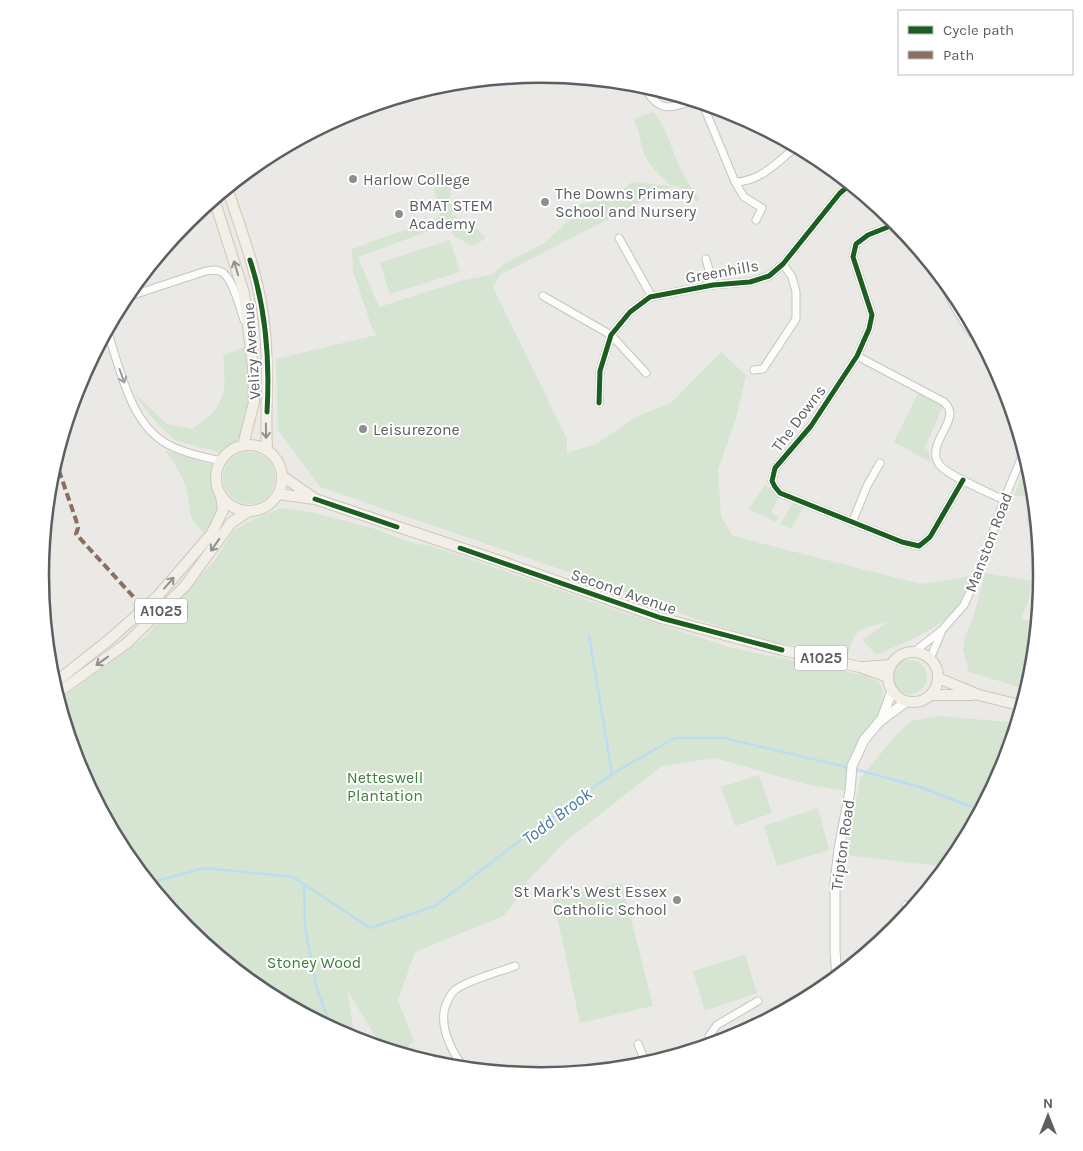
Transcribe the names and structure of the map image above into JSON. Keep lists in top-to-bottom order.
{
  "streets": {
    "main road": ["Velizy Avenue", "Second Avenue", "A1025"],
    "street": [
      "Greenhills",
      "The Downs",
      "Manston Road",
      "Tripton Road"
    ]
  },
  "crossings": [
    ["Velizy Avenue", "Second Avenue"],
    ["Velizy Avenue", "A1025"],
    ["Manston Road", "Second Avenue"],
    ["Manston Road", "Tripton Road"],
    ["Second Avenue", "A1025"],
    ["Second Avenue", "Tripton Road"]
  ],
  "water": ["Todd Brook"],
  "parks": ["Netteswell Plantation", "Stoney Wood"],
  "places": [
    "Harlow College",
    "The Downs Primary School and Nursery",
    "BMAT STEM Academy",
    "Leisurezone",
    "St Mark's West Essex Catholic School"
  ],
  "legend": ["Cycle path", "Path"],
  "north": "top"
}
